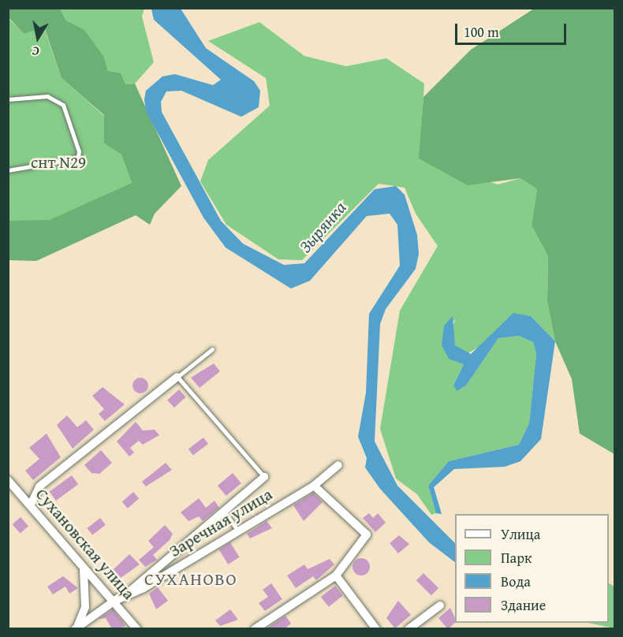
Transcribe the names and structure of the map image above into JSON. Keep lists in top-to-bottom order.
{
  "streets": {
    "street": ["Заречная улица", "Сухановская улица"]
  },
  "crossings": [
    ["Заречная улица", "Сухановская улица"]
  ],
  "districts": ["СУХАНОВО"],
  "water": ["Зырянка"],
  "parks": ["снт N29"],
  "legend": [
    "Улица",
    "Парк",
    "Вода",
    "Здание"
  ],
  "scale_bar": "100 m",
  "north": "bottom"
}
